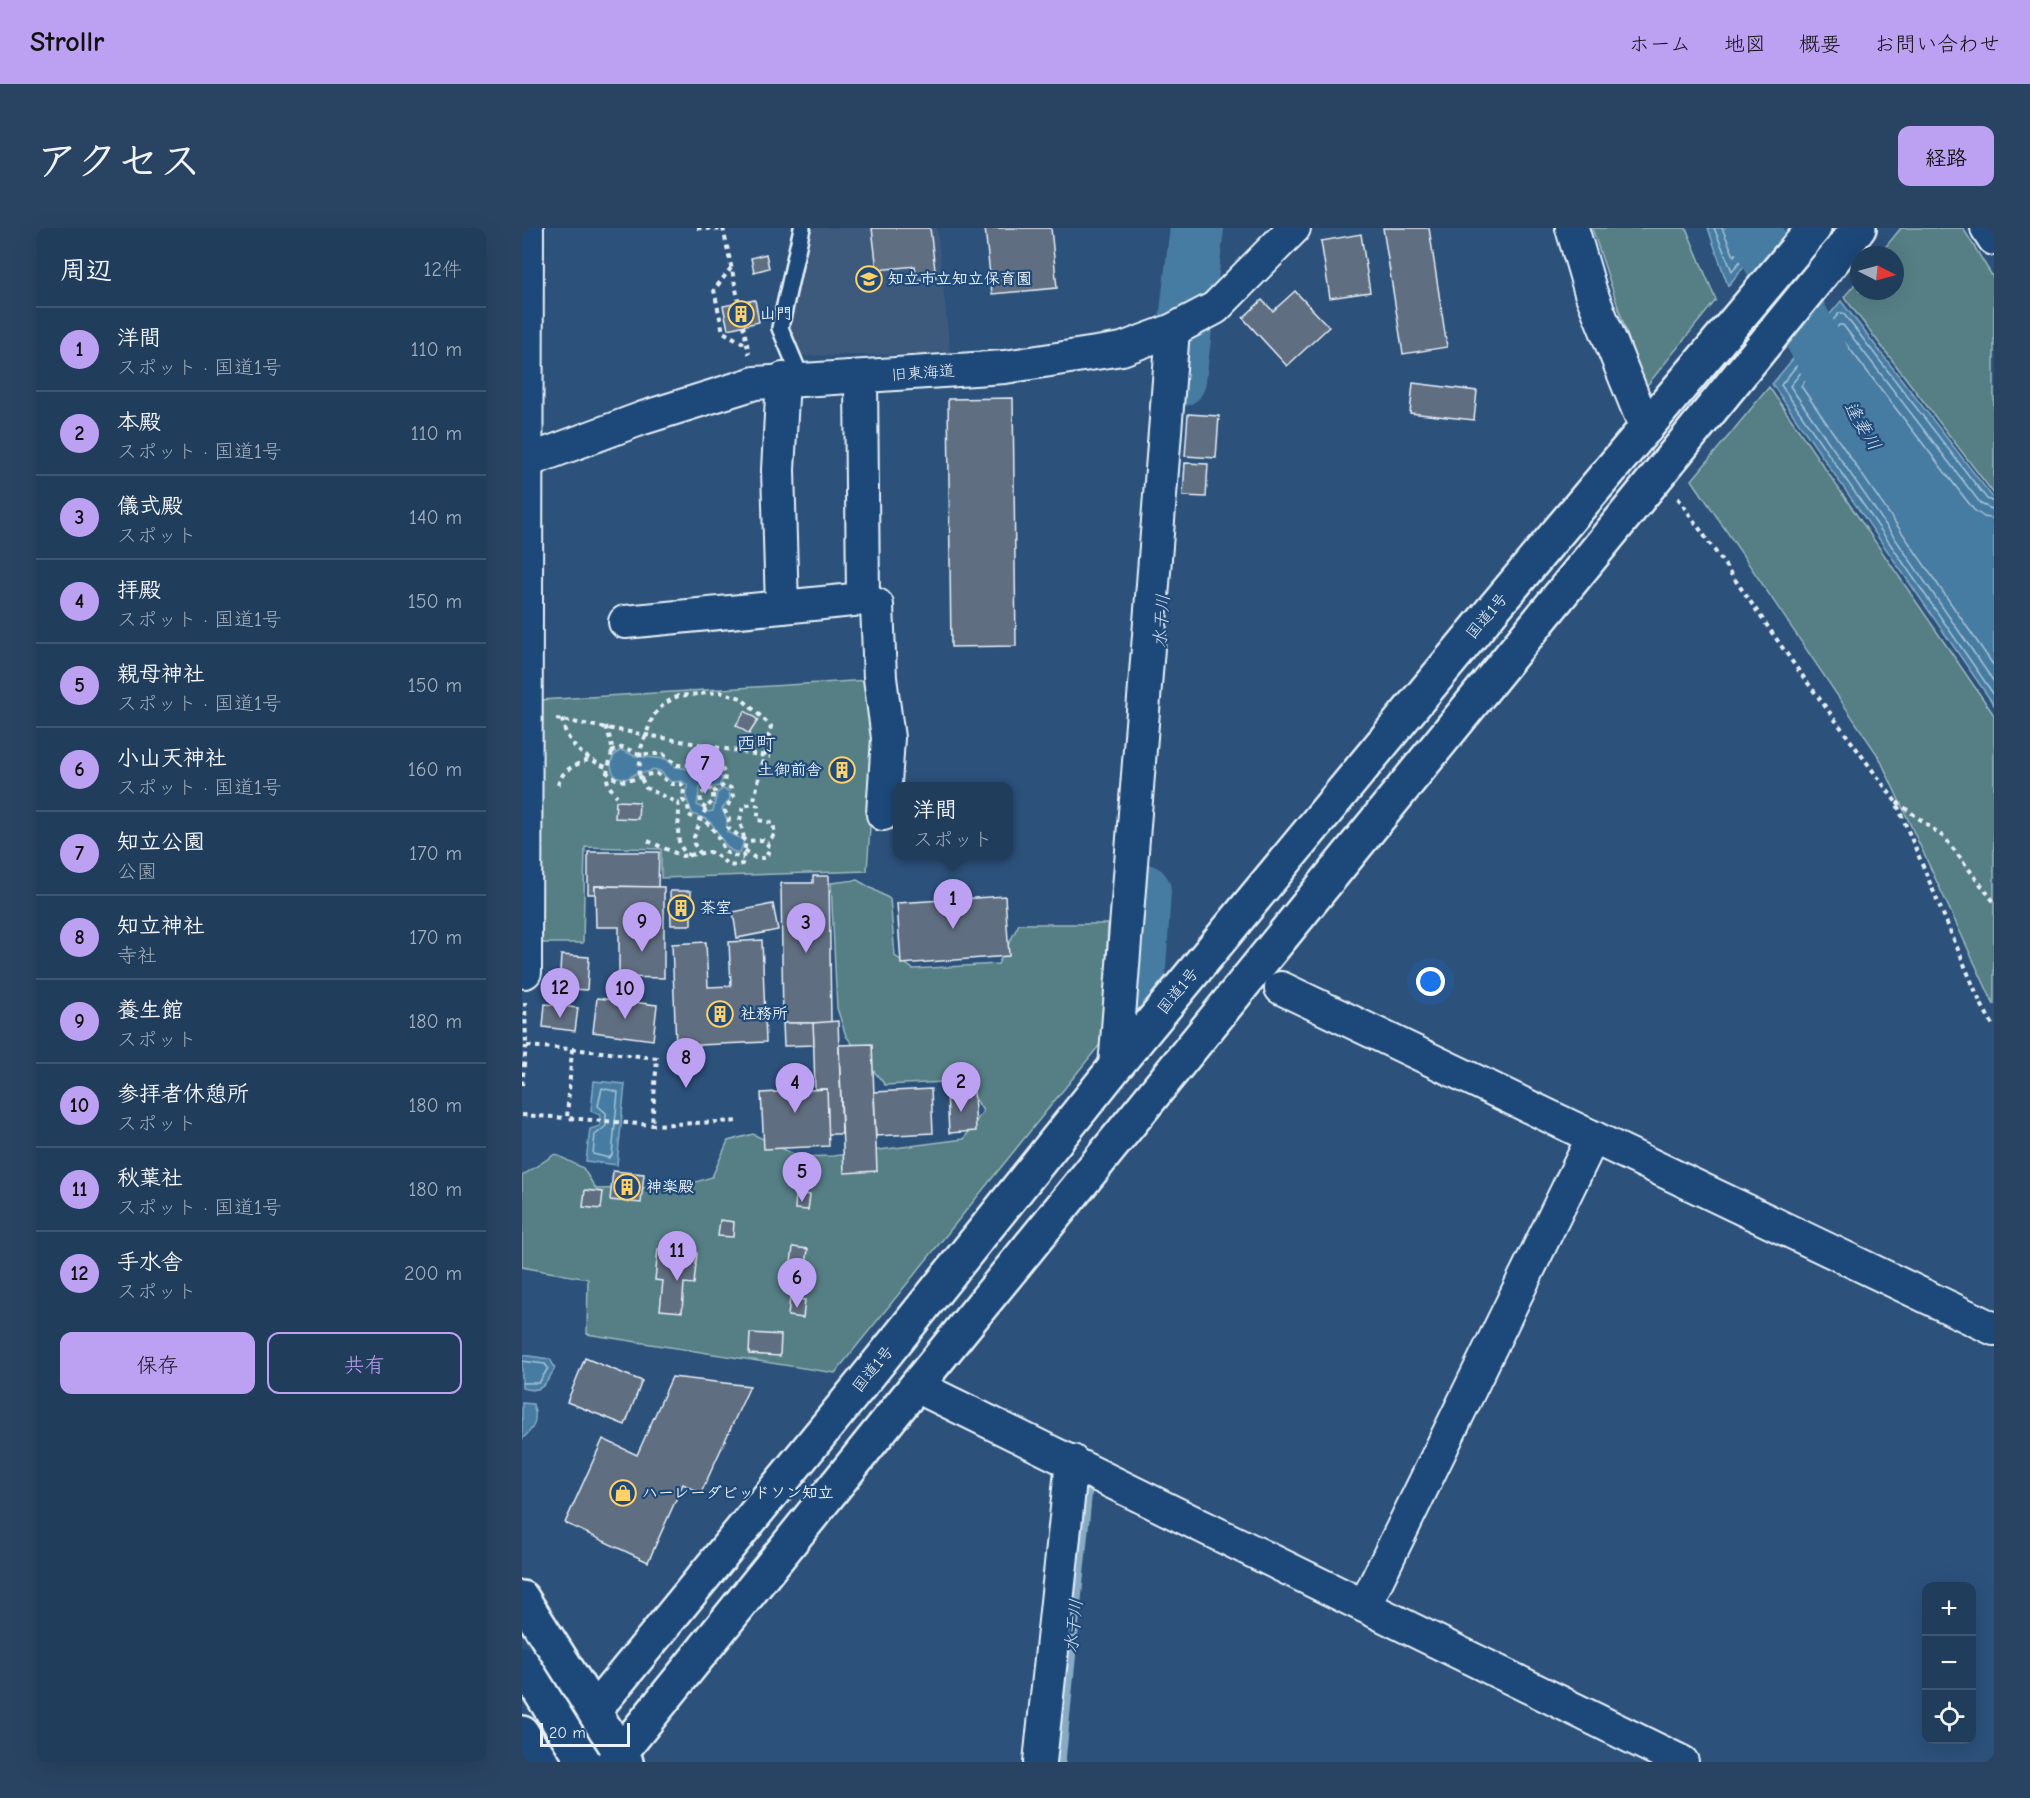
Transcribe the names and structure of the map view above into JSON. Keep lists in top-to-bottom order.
{
  "streets": {
    "highway": ["国道1号"],
    "street": ["旧東海道"]
  },
  "districts": ["西町"],
  "water": ["逢妻川", "水干川"],
  "places": {
    "school or university": ["知立市立知立保育園"],
    "building": [
      "山門",
      "土御前舎",
      "茶室",
      "社務所",
      "神楽殿"
    ],
    "shop": ["ハーレーダビッドソン知立"]
  },
  "scale_bar": "20 m",
  "north": "right",
  "page": {
    "header": "Strollr",
    "nav": [
      "ホーム",
      "地図",
      "概要",
      "お問い合わせ"
    ],
    "title": "アクセス",
    "buttons": [
      "経路",
      ["保存", "共有"]
    ],
    "heading": ["周辺", "12件"],
    "list": [
      {
        "mark": "1",
        "name": "洋間",
        "note": "スポット · 国道1号",
        "value": "110 m"
      },
      {
        "mark": "2",
        "name": "本殿",
        "note": "スポット · 国道1号",
        "value": "110 m"
      },
      {
        "mark": "3",
        "name": "儀式殿",
        "note": "スポット",
        "value": "140 m"
      },
      {
        "mark": "4",
        "name": "拝殿",
        "note": "スポット · 国道1号",
        "value": "150 m"
      },
      {
        "mark": "5",
        "name": "親母神社",
        "note": "スポット · 国道1号",
        "value": "150 m"
      },
      {
        "mark": "6",
        "name": "小山天神社",
        "note": "スポット · 国道1号",
        "value": "160 m"
      },
      {
        "mark": "7",
        "name": "知立公園",
        "note": "公園",
        "value": "170 m"
      },
      {
        "mark": "8",
        "name": "知立神社",
        "note": "寺社",
        "value": "170 m"
      },
      {
        "mark": "9",
        "name": "養生館",
        "note": "スポット",
        "value": "180 m"
      },
      {
        "mark": "10",
        "name": "参拝者休憩所",
        "note": "スポット",
        "value": "180 m"
      },
      {
        "mark": "11",
        "name": "秋葉社",
        "note": "スポット · 国道1号",
        "value": "180 m"
      },
      {
        "mark": "12",
        "name": "手水舎",
        "note": "スポット",
        "value": "200 m"
      }
    ],
    "pins": [
      "7",
      "1",
      "9",
      "3",
      "12",
      "10",
      "8",
      "2",
      "4",
      "5",
      "11",
      "6"
    ],
    "popup": ["洋間", "スポット"],
    "map_buttons": ["+", "−"],
    "scale": "20 m"
  }
}
